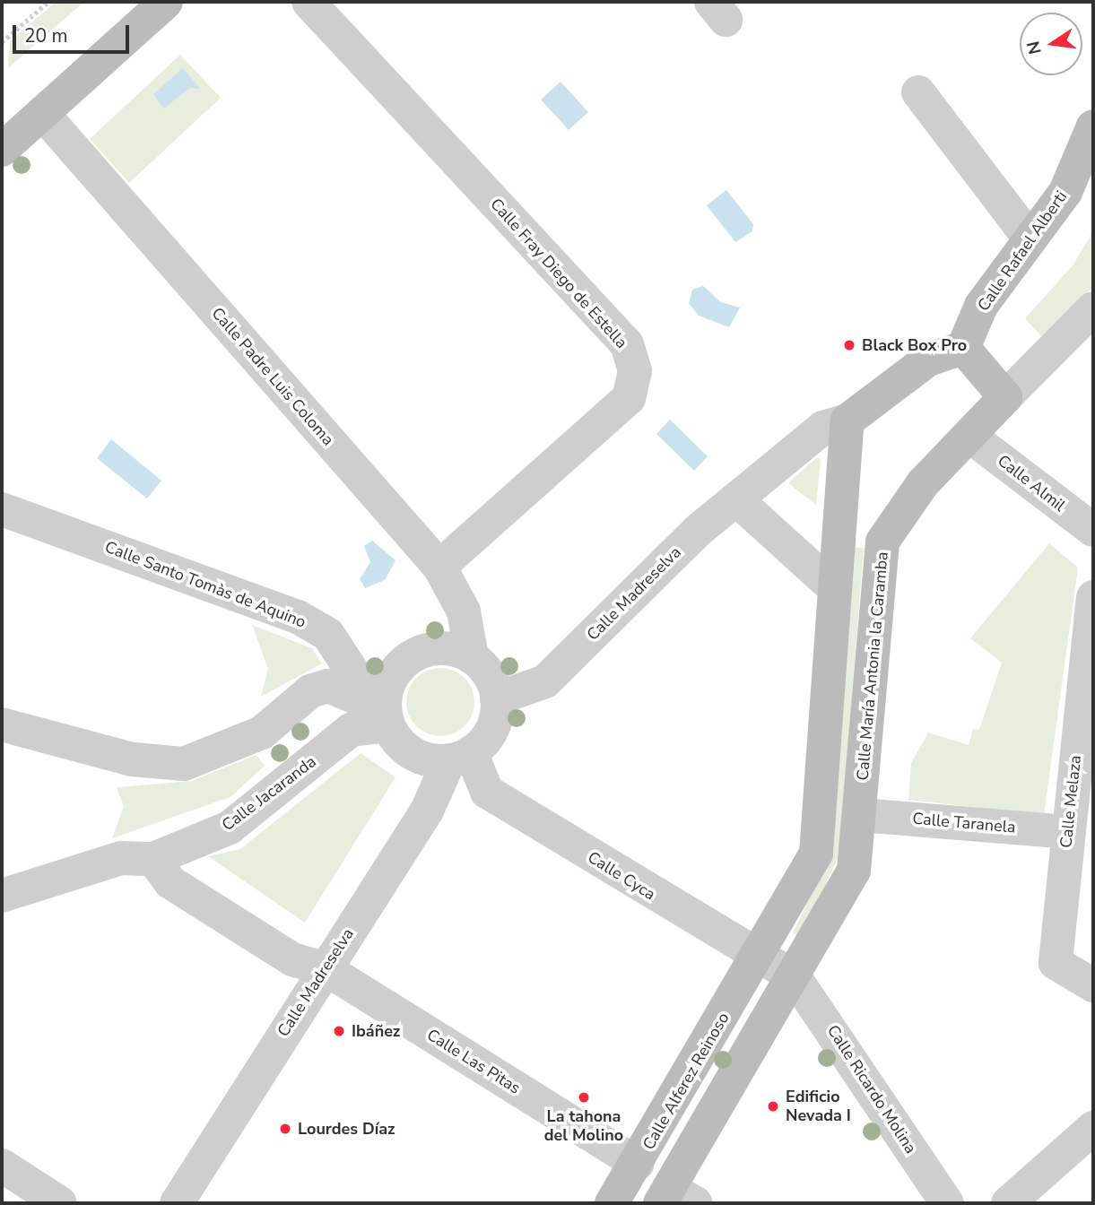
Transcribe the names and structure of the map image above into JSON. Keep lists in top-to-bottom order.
{
  "streets": {
    "street": [
      "Calle Rafael Alberti",
      "Calle Fray Diego de Estella",
      "Calle Padre Luis Coloma",
      "Calle Almil",
      "Calle Santo Tomàs de Aquino",
      "Calle Madreselva",
      "Calle María Antonia la Caramba",
      "Calle Jacaranda",
      "Calle Melaza",
      "Calle Taranela",
      "Calle Cyca",
      "Calle Las Pitas",
      "Calle Alferez Reinoso",
      "Calle Ricardo Molina"
    ]
  },
  "crossings": [
    ["Calle Fray Diego de Estella", "Calle Padre Luis Coloma"],
    ["Calle Padre Luis Coloma", "Calle Santo Tomàs de Aquino"],
    ["Calle Padre Luis Coloma", "Calle Madreselva"],
    ["Calle Padre Luis Coloma", "Calle Jacaranda"],
    ["Calle Padre Luis Coloma", "Calle Cyca"],
    ["Calle Almil", "Calle María Antonia la Caramba"],
    ["Calle Santo Tomàs de Aquino", "Calle Madreselva"],
    ["Calle Santo Tomàs de Aquino", "Calle Jacaranda"],
    ["Calle Santo Tomàs de Aquino", "Calle Cyca"],
    ["Calle Madreselva", "Calle Jacaranda"],
    ["Calle Madreselva", "Calle Cyca"],
    ["Calle Madreselva", "Calle Las Pitas"],
    ["Calle María Antonia la Caramba", "Calle Taranela"],
    ["Calle María Antonia la Caramba", "Calle Cyca"],
    ["Calle María Antonia la Caramba", "Calle Ricardo Molina"],
    ["Calle Jacaranda", "Calle Cyca"],
    ["Calle Jacaranda", "Calle Las Pitas"],
    ["Calle Melaza", "Calle Taranela"],
    ["Calle Cyca", "Calle Alferez Reinoso"],
    ["Calle Cyca", "Calle Ricardo Molina"],
    ["Calle Las Pitas", "Calle Alferez Reinoso"]
  ],
  "places": [
    "Black Box Pro",
    "Ibáñez",
    "La tahona del Molino",
    "Edificio Nevada I",
    "Lourdes Díaz"
  ],
  "scale_bar": "20 m",
  "north": "left"
}
